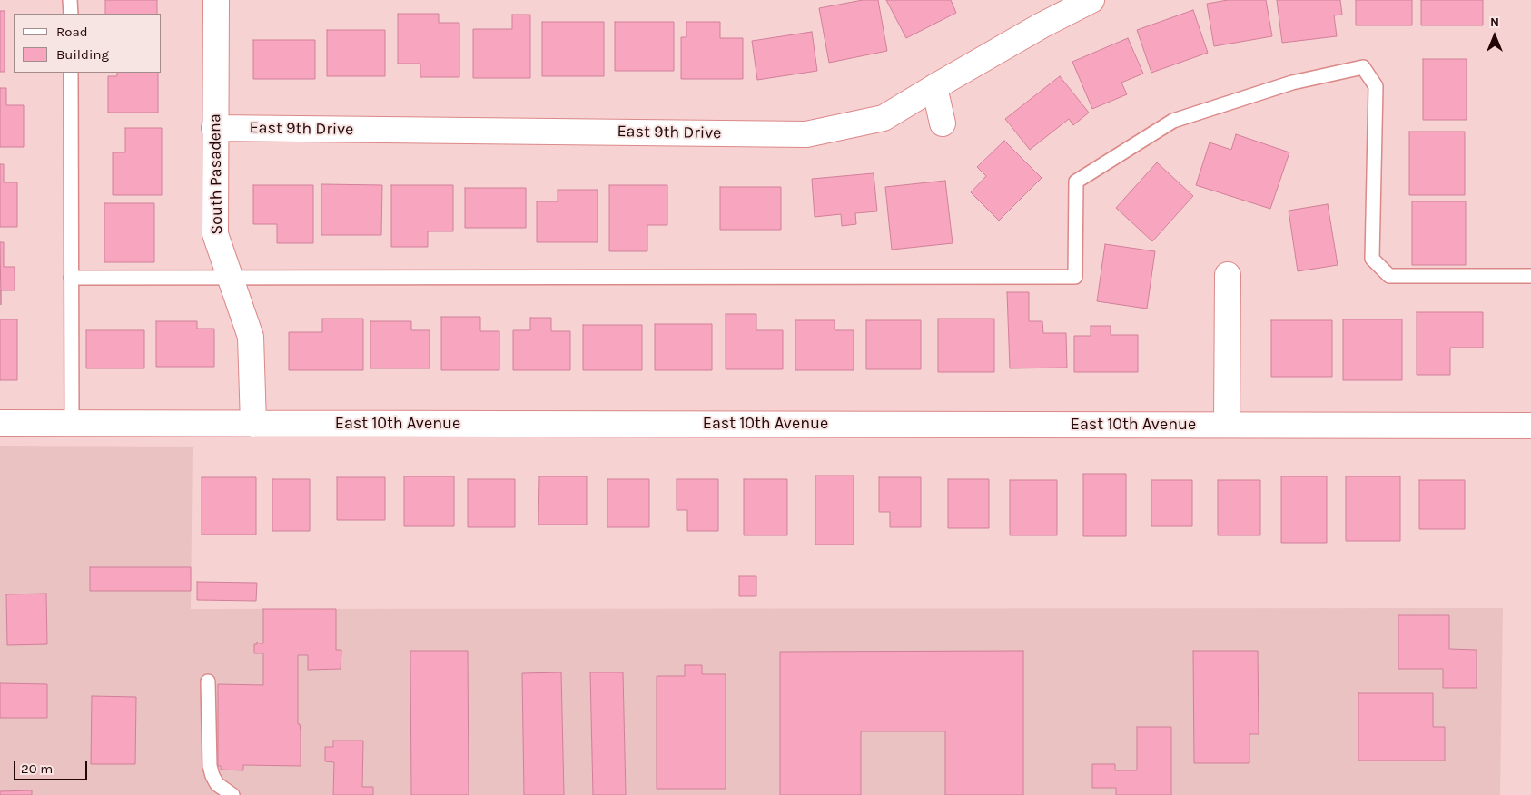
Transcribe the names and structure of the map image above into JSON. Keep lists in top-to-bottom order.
{
  "streets": {
    "street": ["East 9th Drive", "South Pasadena", "East 10th Avenue"]
  },
  "crossings": [
    ["East 9th Drive", "South Pasadena"],
    ["South Pasadena", "East 10th Avenue"]
  ],
  "legend": ["Road", "Building"],
  "scale_bar": "20 m",
  "north": "top"
}
